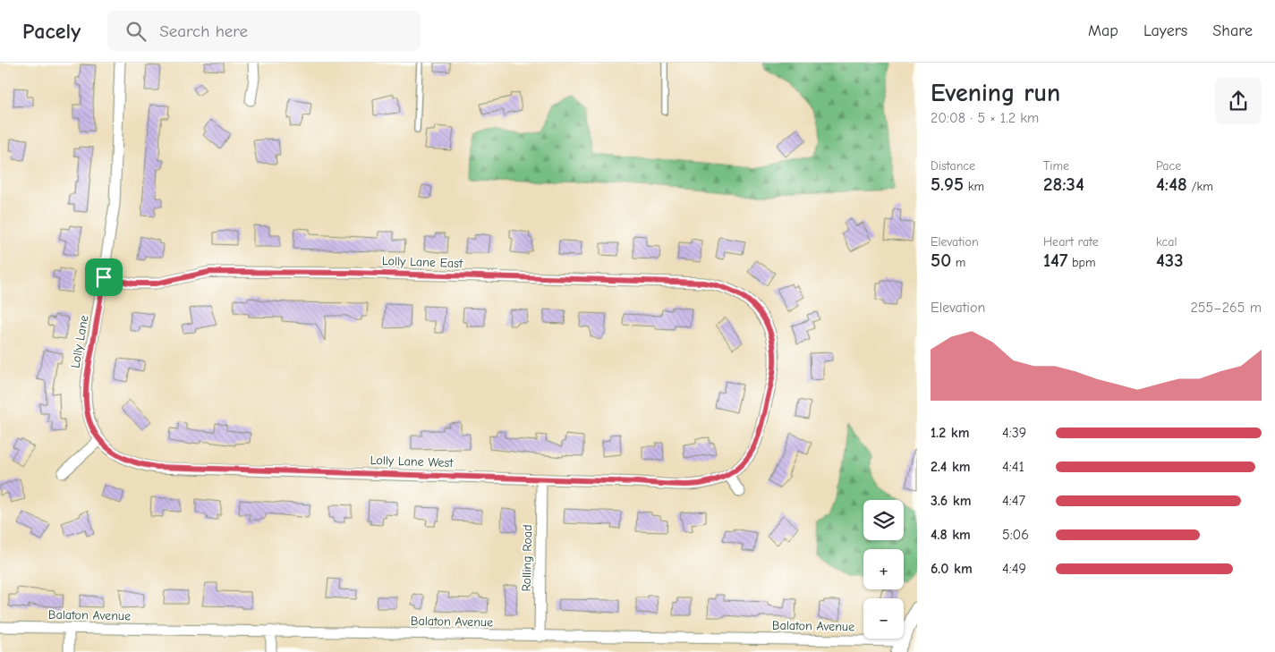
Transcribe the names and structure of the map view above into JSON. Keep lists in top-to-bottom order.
{
  "streets": {
    "street": [
      "Lolly Lane East",
      "Lolly Lane",
      "Lolly Lane West",
      "Rolling Road",
      "Balaton Avenue"
    ]
  },
  "crossings": [
    ["Lolly Lane East", "Lolly Lane"],
    ["Lolly Lane East", "Lolly Lane West"],
    ["Lolly Lane", "Lolly Lane West"],
    ["Lolly Lane West", "Rolling Road"],
    ["Rolling Road", "Balaton Avenue"]
  ],
  "page": {
    "header": "Pacely",
    "search": "Search here",
    "nav": ["Map", "Layers", "Share"],
    "heading": ["Evening run", "20:08 · 5 × 1.2 km"],
    "stats": [
      ["Distance", "5.95 km"],
      ["Time", "28:34"],
      ["Pace", "4:48 /km"],
      ["Elevation", "50 m"],
      ["Heart rate", "147 bpm"],
      ["kcal", "433"]
    ],
    "chart": ["Elevation", "255–265 m"],
    "list": [
      {
        "name": "1.2 km",
        "note": "4:39"
      },
      {
        "name": "2.4 km",
        "note": "4:41"
      },
      {
        "name": "3.6 km",
        "note": "4:47"
      },
      {
        "name": "4.8 km",
        "note": "5:06"
      },
      {
        "name": "6.0 km",
        "note": "4:49"
      }
    ],
    "map_buttons": ["+", "−"]
  }
}
